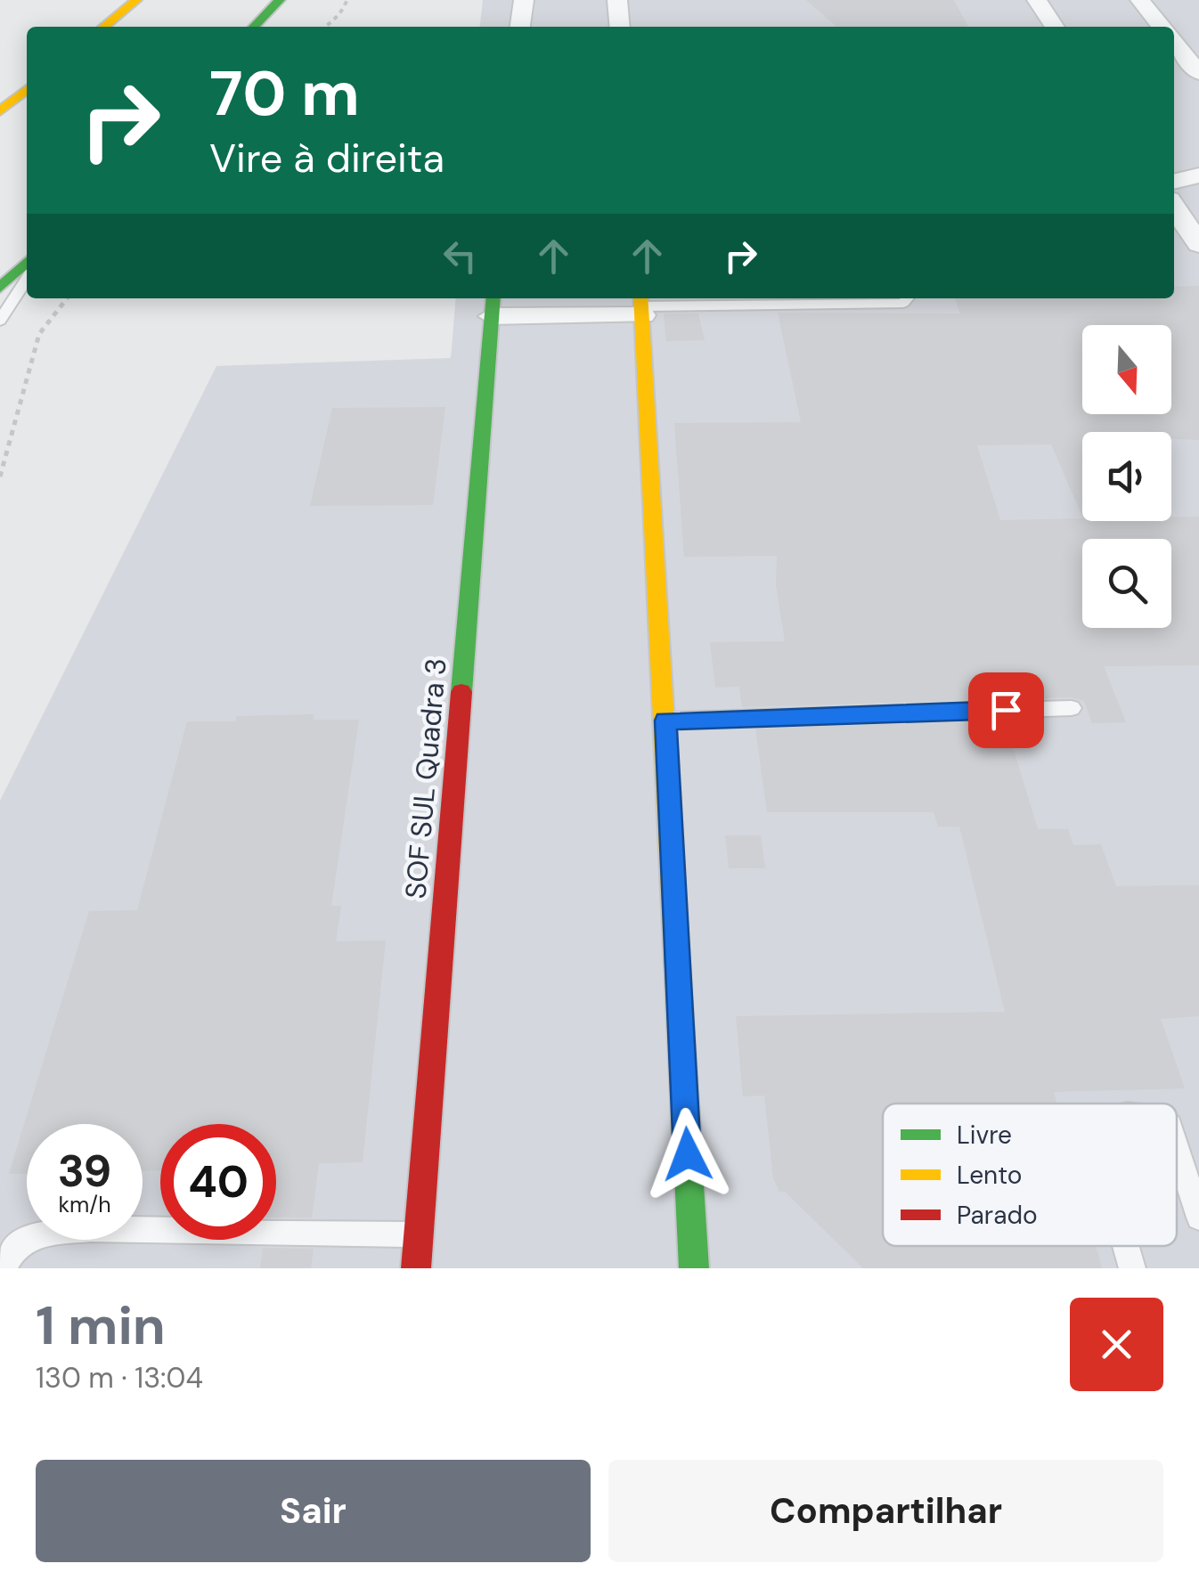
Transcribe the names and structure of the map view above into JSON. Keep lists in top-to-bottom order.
{
  "streets": {
    "main road": ["SOF SUL Quadra 3"]
  },
  "legend": ["Livre", "Lento", "Parado"],
  "north": "bottom",
  "page": {
    "turn": ["70 m", "Vire à direita"],
    "speed": "39 km/h",
    "limit": "40",
    "heading": ["1 min", "130 m · 13:04"],
    "buttons": ["Sair", "Compartilhar"]
  }
}
